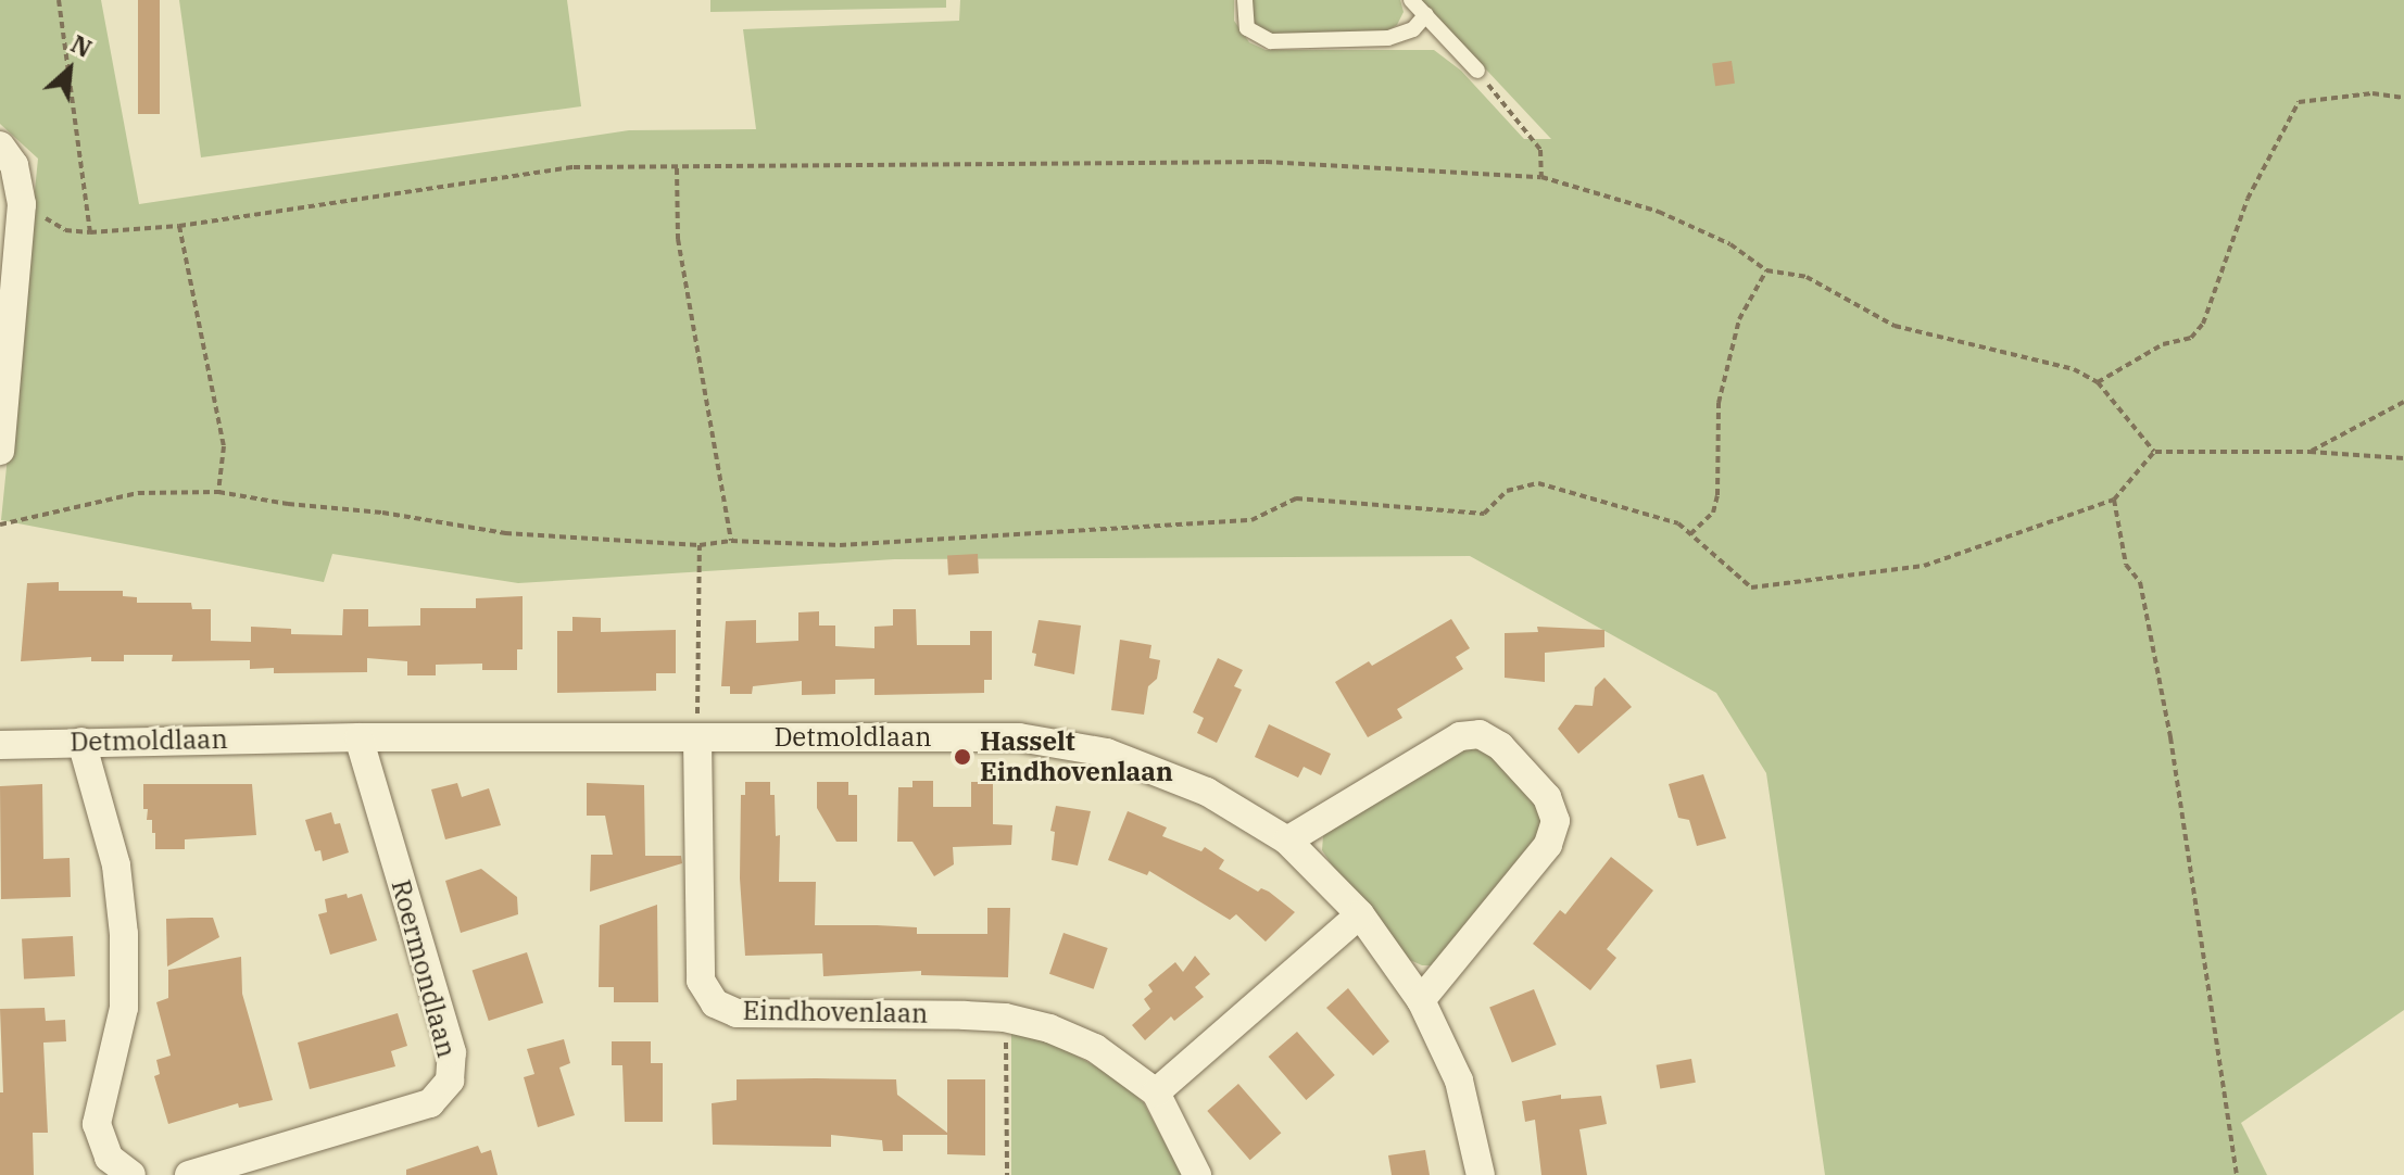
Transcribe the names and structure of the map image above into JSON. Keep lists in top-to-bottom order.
{
  "streets": {
    "street": ["Detmoldlaan", "Roermondlaan", "Eindhovenlaan"]
  },
  "crossings": [
    ["Detmoldlaan", "Roermondlaan"],
    ["Detmoldlaan", "Eindhovenlaan"]
  ],
  "places": ["Hasselt Eindhovenlaan"],
  "north": "top right"
}
